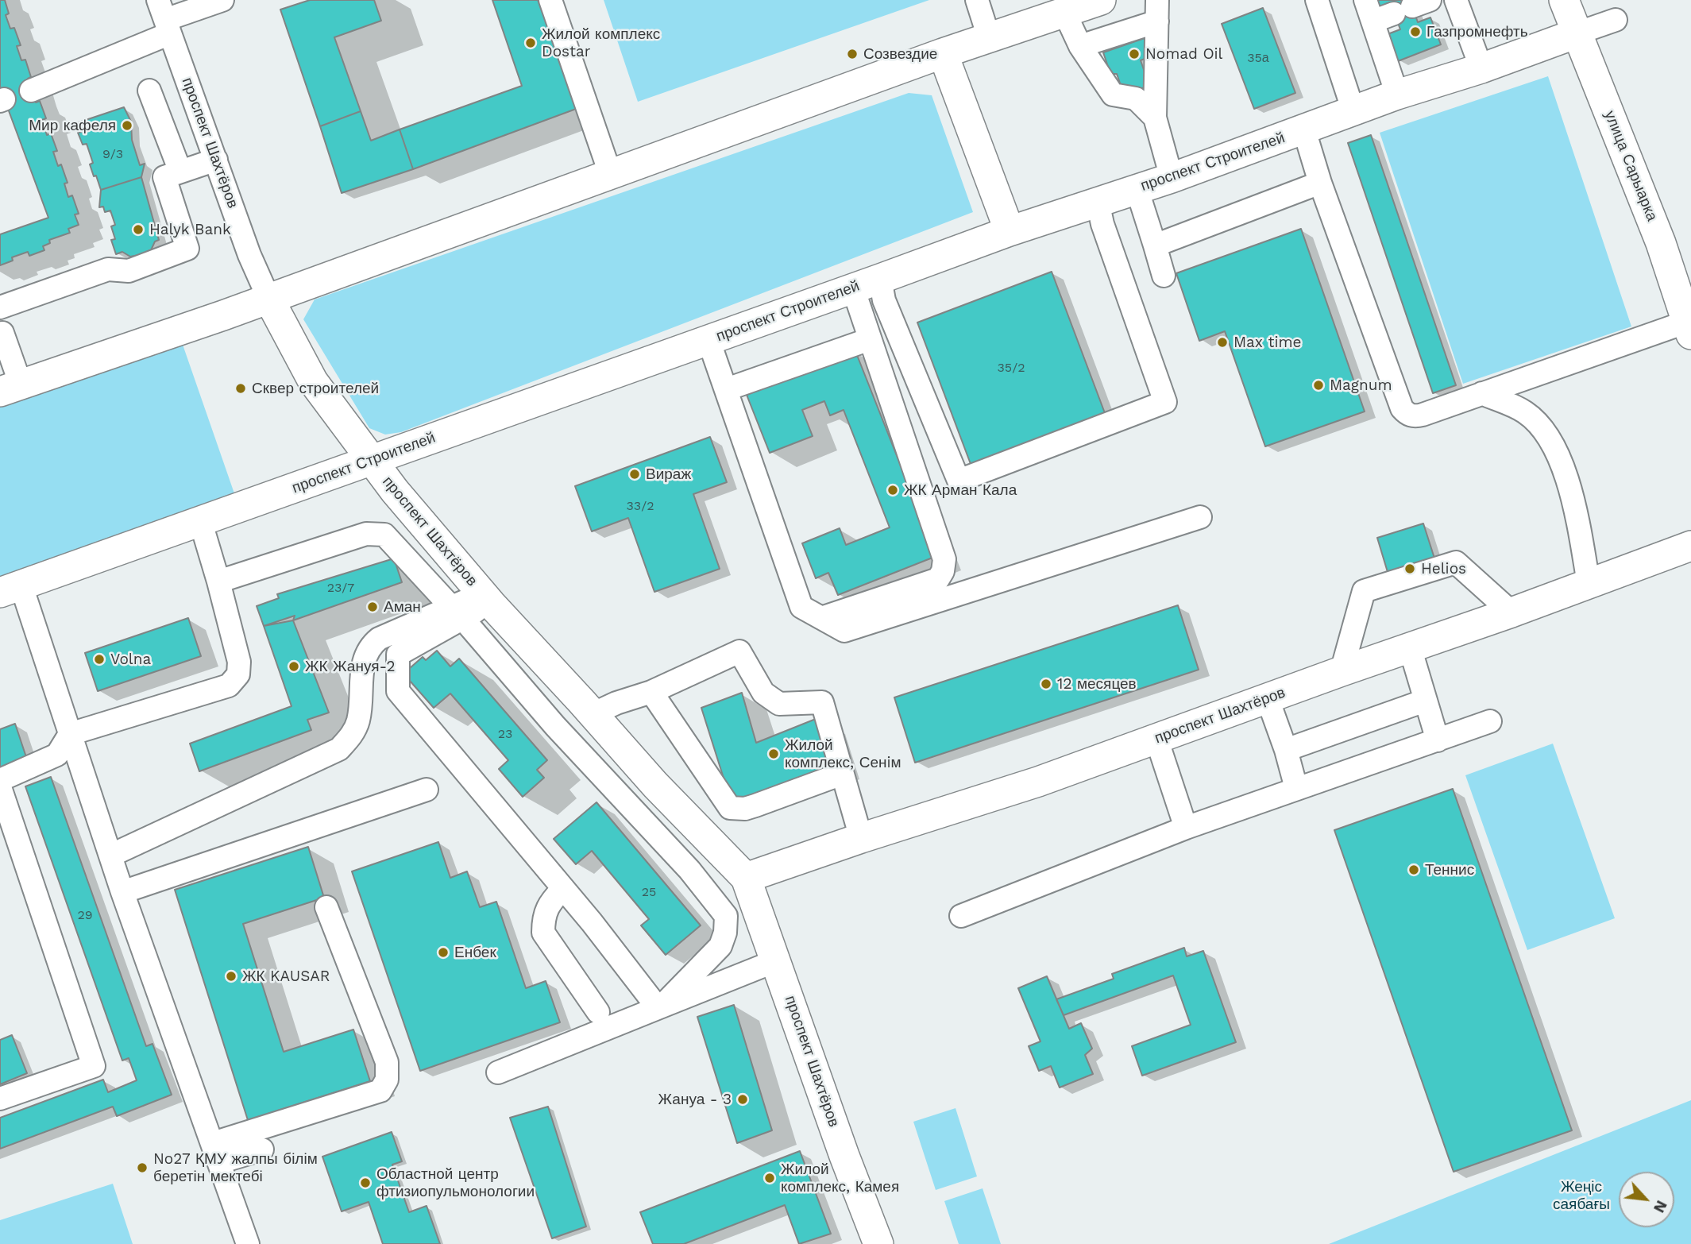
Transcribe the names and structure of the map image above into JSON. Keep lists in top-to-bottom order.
{
  "streets": {
    "main road": ["проспект Шахтёров", "проспект Строителей", "улица Сарыарка"]
  },
  "crossings": [
    ["проспект Шахтёров", "проспект Строителей"],
    ["проспект Строителей", "улица Сарыарка"]
  ],
  "parks": ["Жеңіс саябағы"],
  "places": [
    "Газпромнефть",
    "Жилой комплекс Dostar",
    "Созвездие",
    "Nomad Oil",
    "Мир кафеля",
    "Halyk Bank",
    "Max time",
    "Magnum",
    "Сквер строителей",
    "Вираж",
    "ЖК Арман Кала",
    "Helios",
    "Аман",
    "Volna",
    "ЖК Жануя-2",
    "12 месяцев",
    "Жилой комплекс, Сенiм",
    "Теннис",
    "Енбек",
    "ЖК KAUSAR",
    "Жануа - 3",
    "No27 ҚМУ жалпы білім беретін мектебі",
    "Жилой комплекс, Камея",
    "Областной центр фтизиопульмонологии"
  ],
  "house_numbers": [
    "35а",
    "9/3",
    "35/2",
    "33/2",
    "23/7",
    "23",
    "25",
    "29"
  ],
  "north": "bottom right"
}
